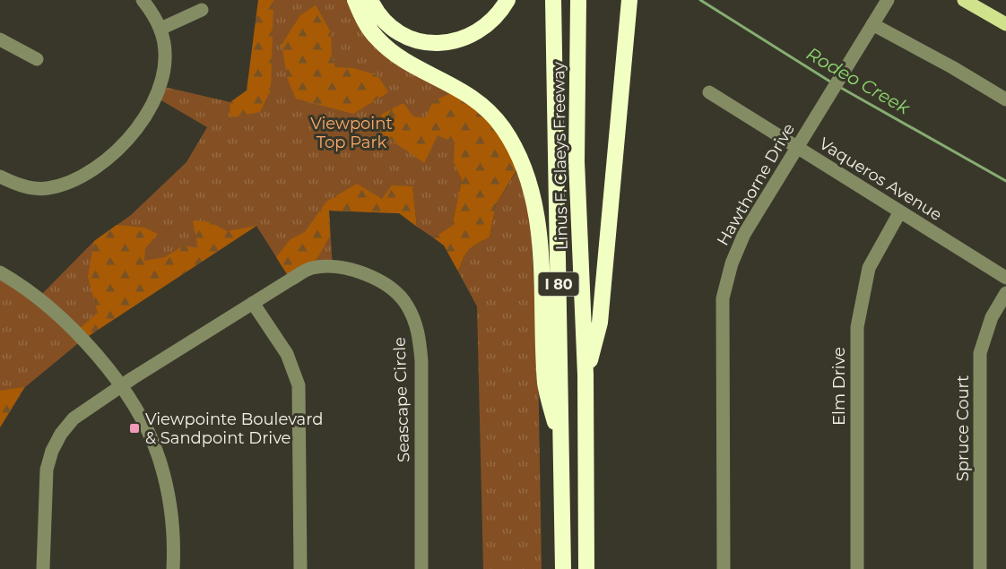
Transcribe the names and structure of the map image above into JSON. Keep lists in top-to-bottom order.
{
  "streets": {
    "highway": ["Linus F. Claeys Freeway", "I 80"],
    "street": [
      "Vaqueros Avenue",
      "Hawthorne Drive",
      "Elm Drive",
      "Seascape Circle",
      "Spruce Court"
    ]
  },
  "crossings": [
    ["Vaqueros Avenue", "Hawthorne Drive"],
    ["Vaqueros Avenue", "Elm Drive"]
  ],
  "water": ["Rodeo Creek"],
  "parks": ["Viewpoint Top Park"],
  "places": {
    "transit": ["Viewpointe Boulevard & Sandpoint Drive"]
  }
}
